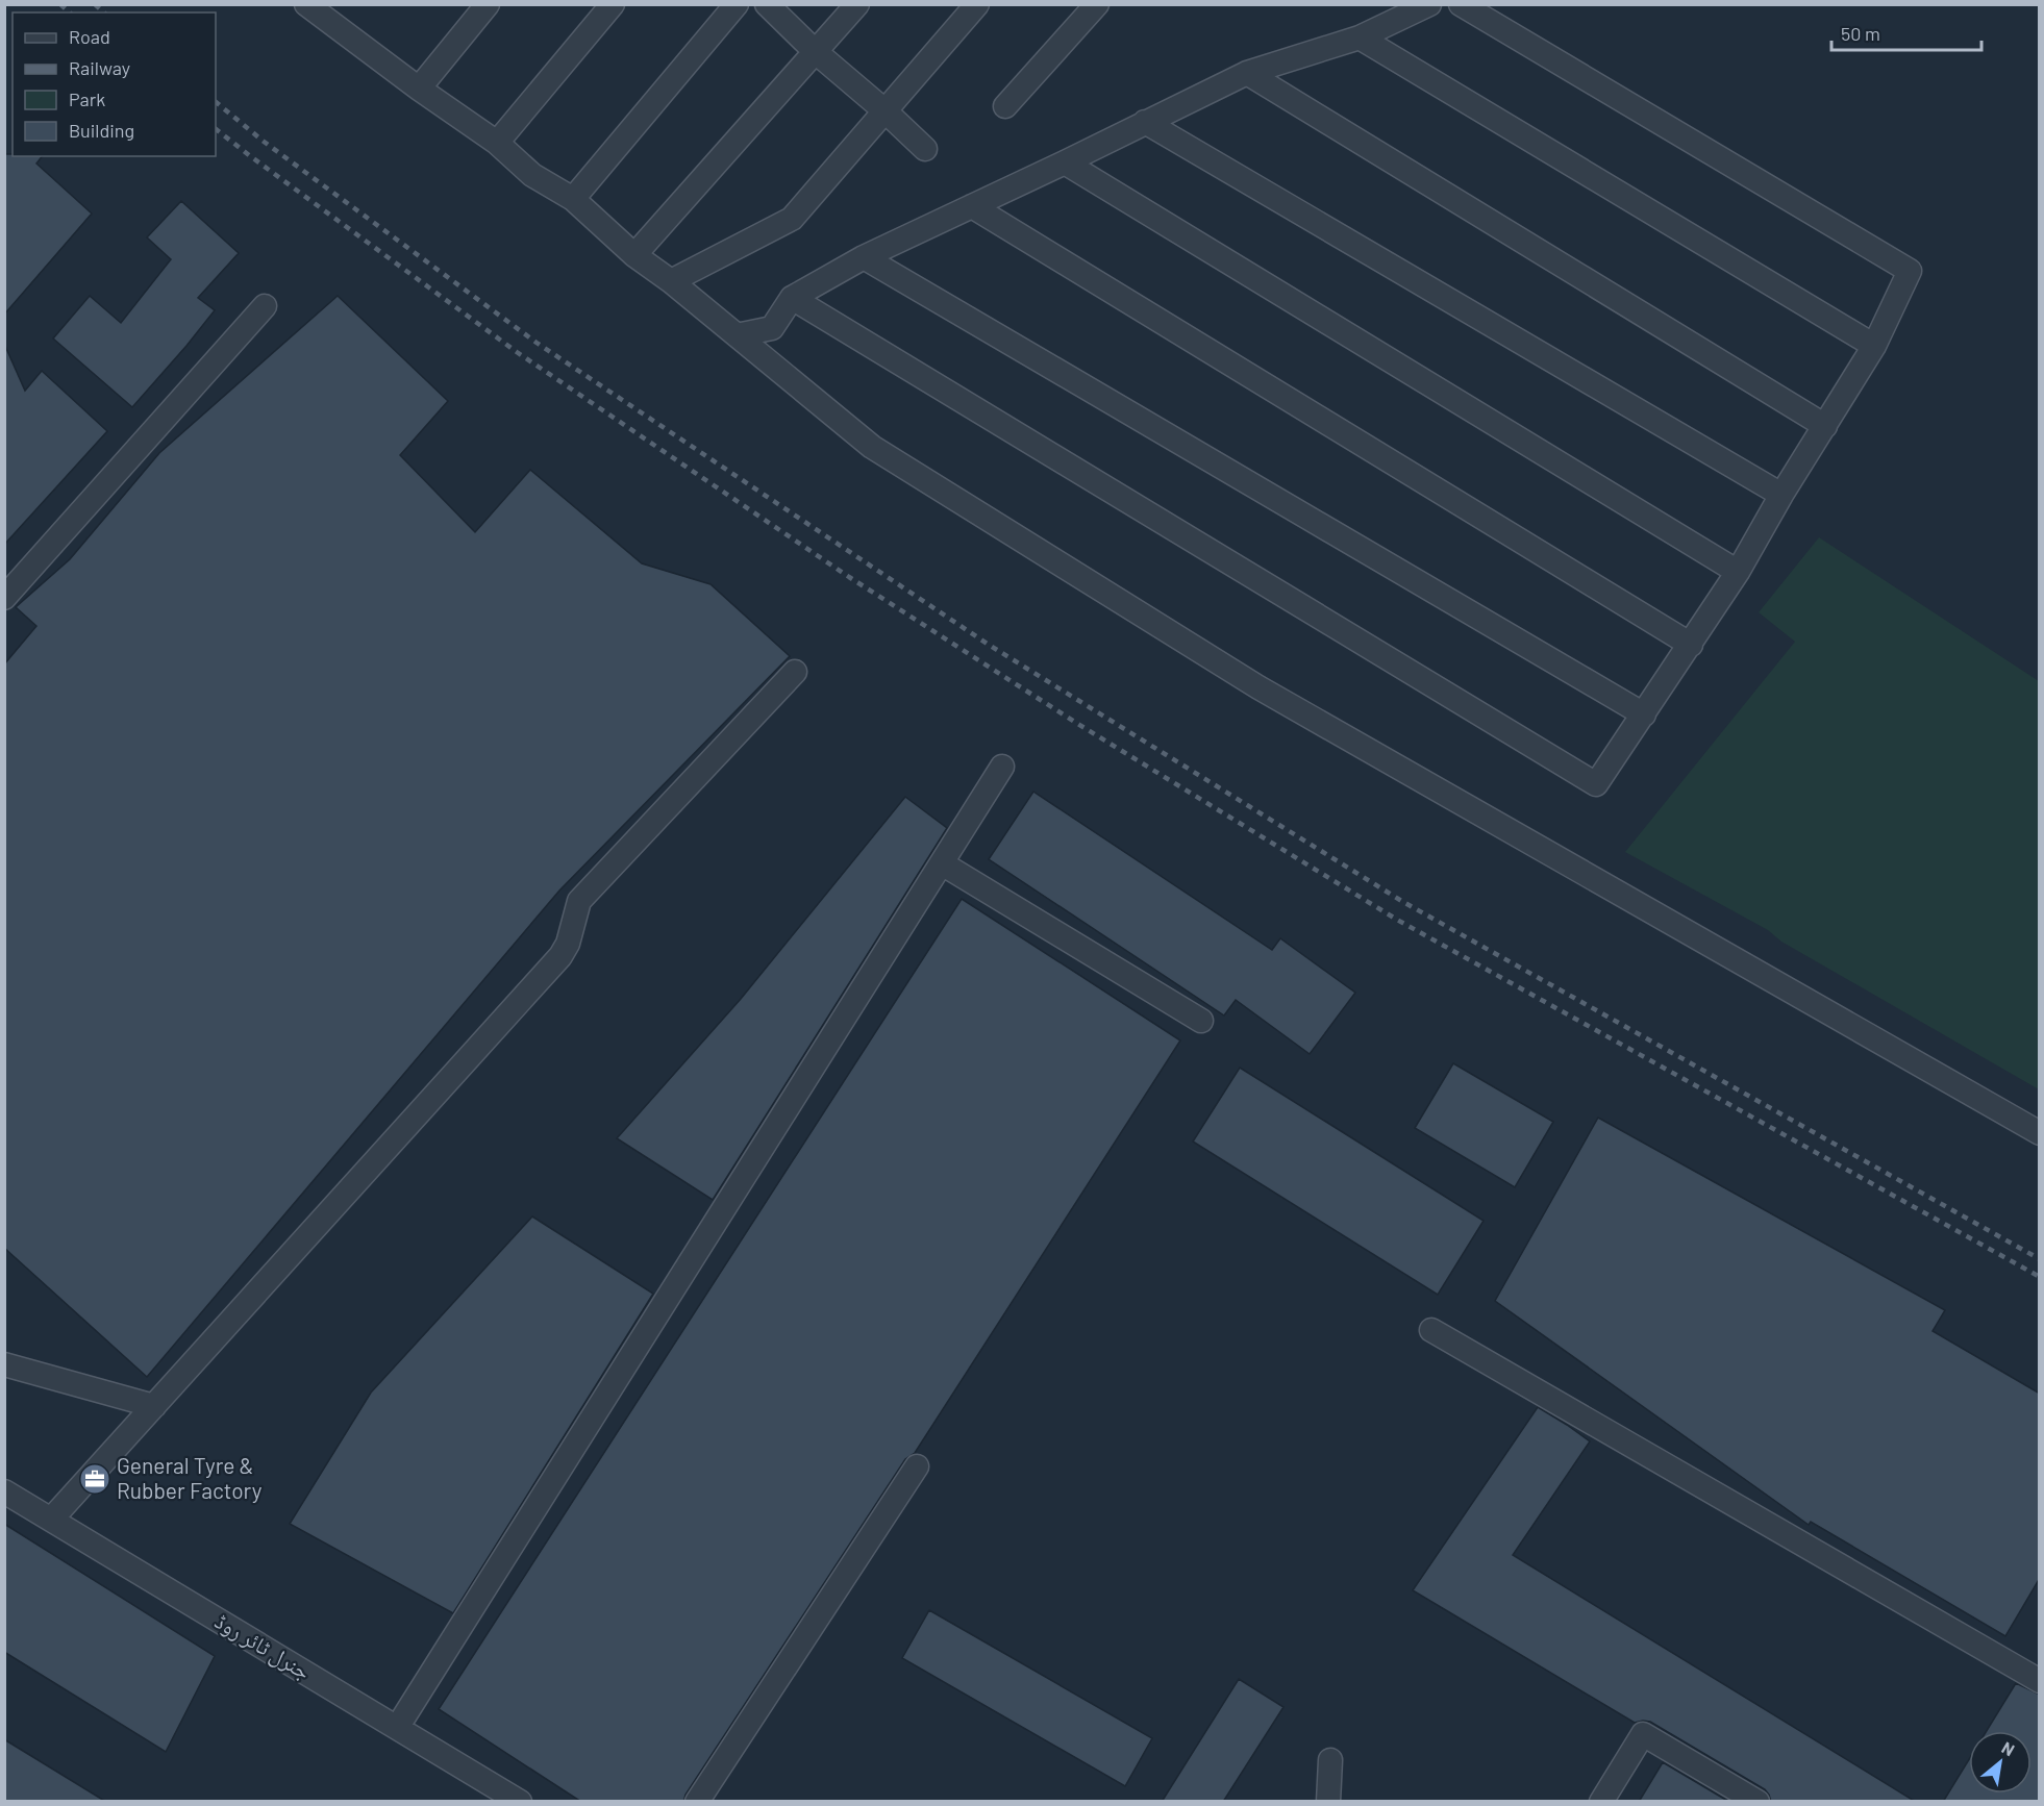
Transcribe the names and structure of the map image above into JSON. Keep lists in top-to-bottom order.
{
  "streets": {
    "street": ["جنرل ٹائر روڈ"]
  },
  "places": {
    "office": ["General Tyre & Rubber Factory"]
  },
  "legend": [
    "Road",
    "Railway",
    "Park",
    "Building"
  ],
  "scale_bar": "50 m",
  "north": "top right"
}
